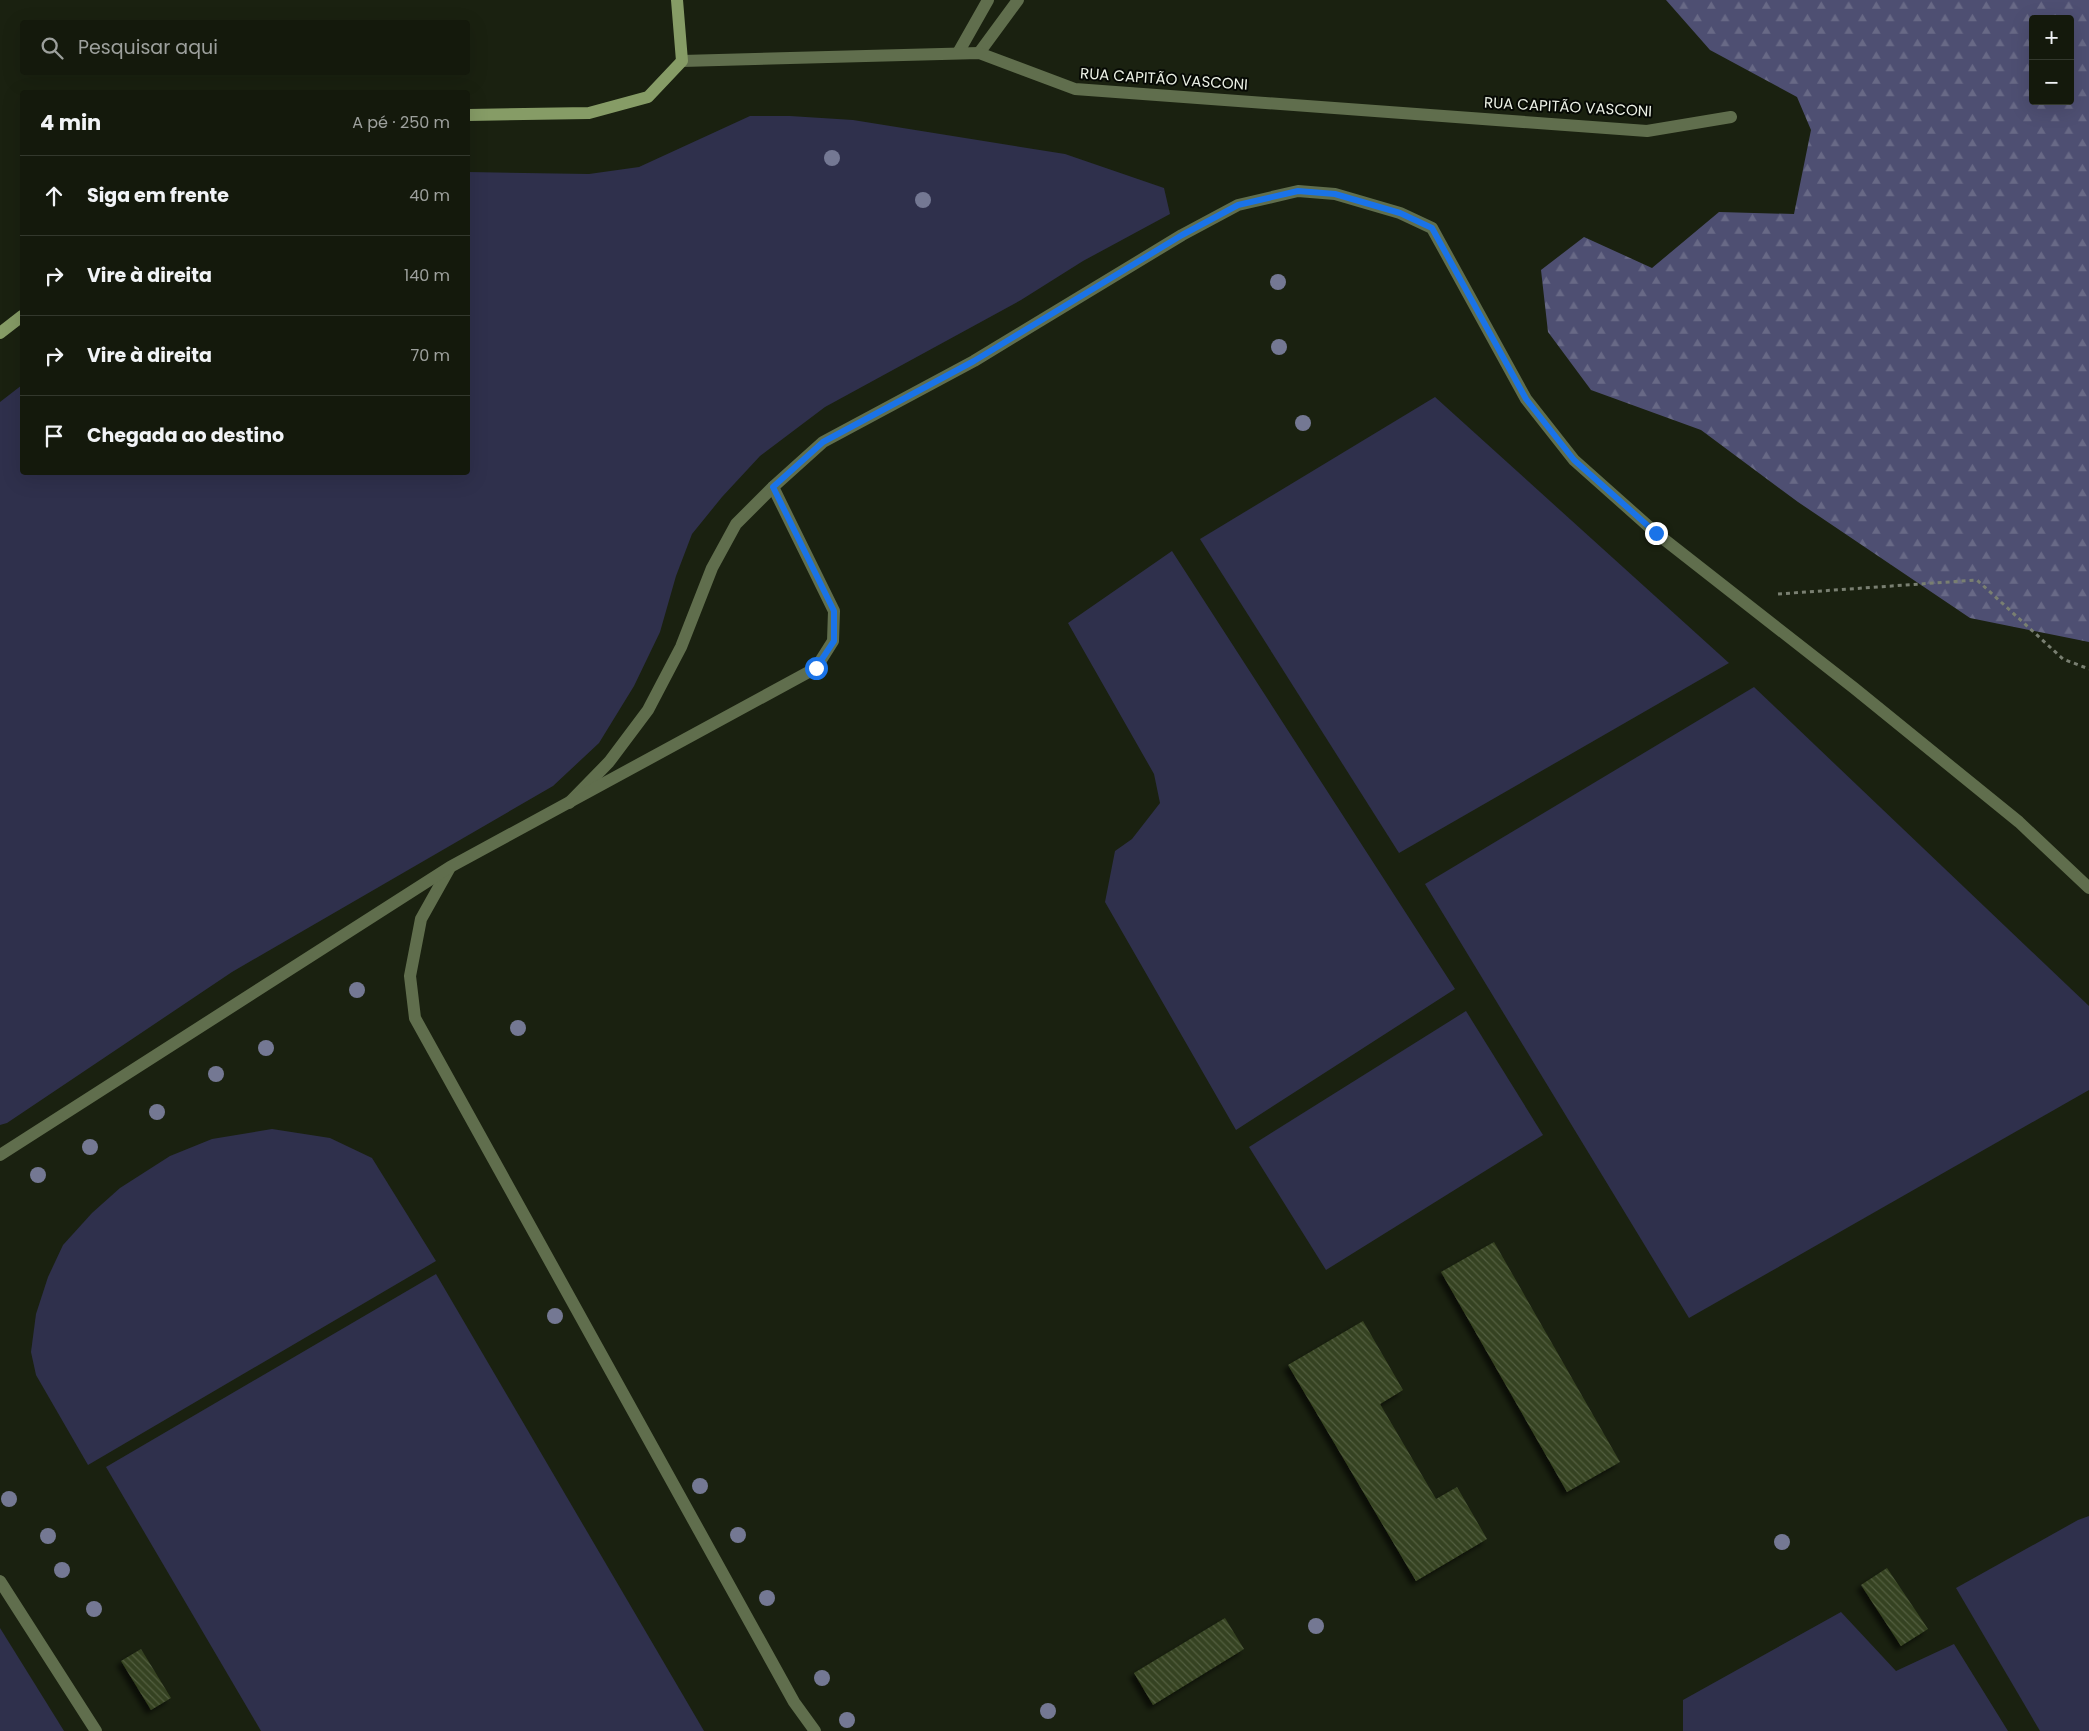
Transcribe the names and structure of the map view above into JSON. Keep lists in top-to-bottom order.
{
  "streets": {
    "street": ["RUA CAPITÃO VASCONI"]
  },
  "page": {
    "map_buttons": ["+", "−"],
    "search": "Pesquisar aqui",
    "heading": ["4 min", "A pé · 250 m"],
    "list": [
      ["Siga em frente", "40 m"],
      ["Vire à direita", "140 m"],
      ["Vire à direita", "70 m"],
      "Chegada ao destino"
    ]
  }
}
